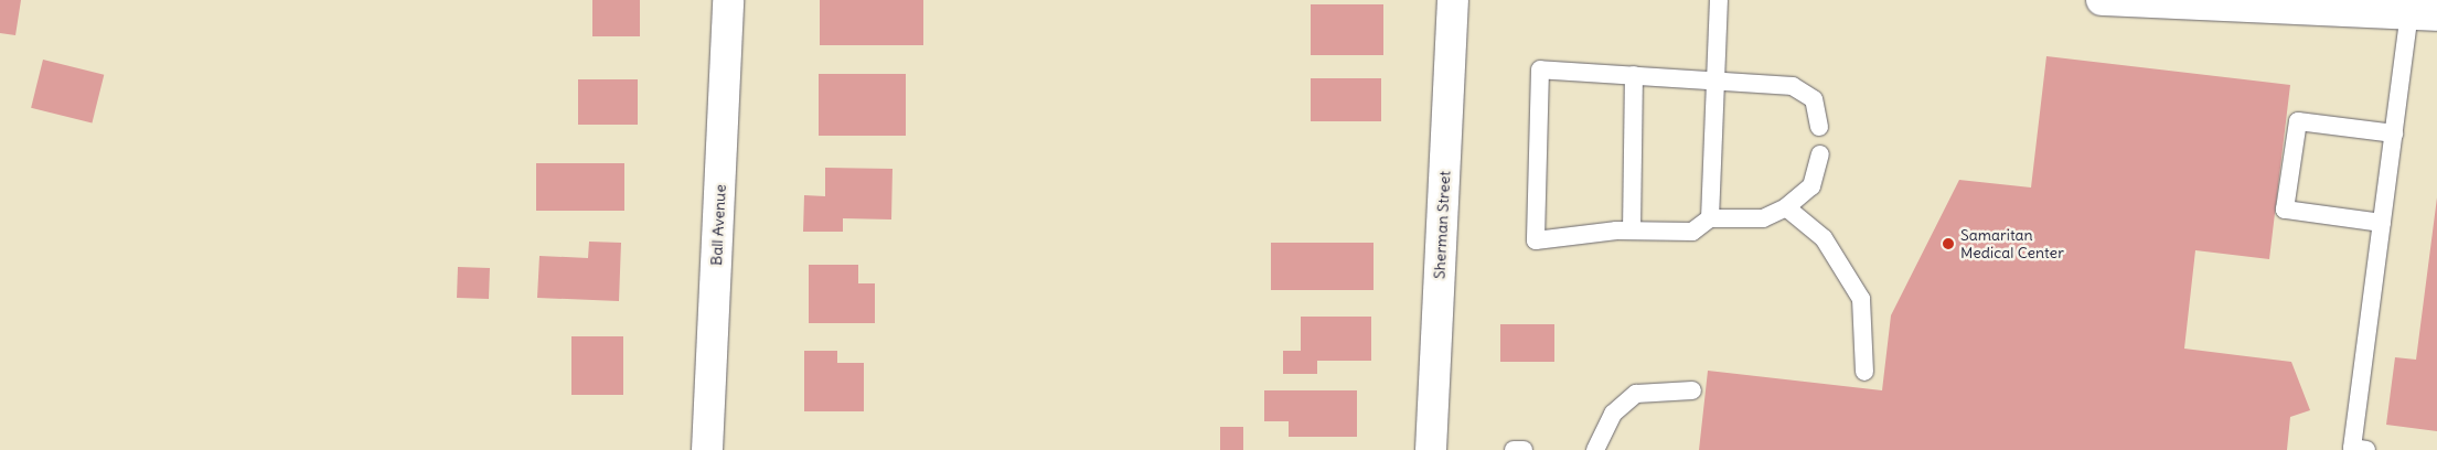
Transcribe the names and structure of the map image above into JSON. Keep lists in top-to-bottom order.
{
  "streets": {
    "street": ["Ball Avenue", "Sherman Street"]
  },
  "places": ["Samaritan Medical Center"]
}
